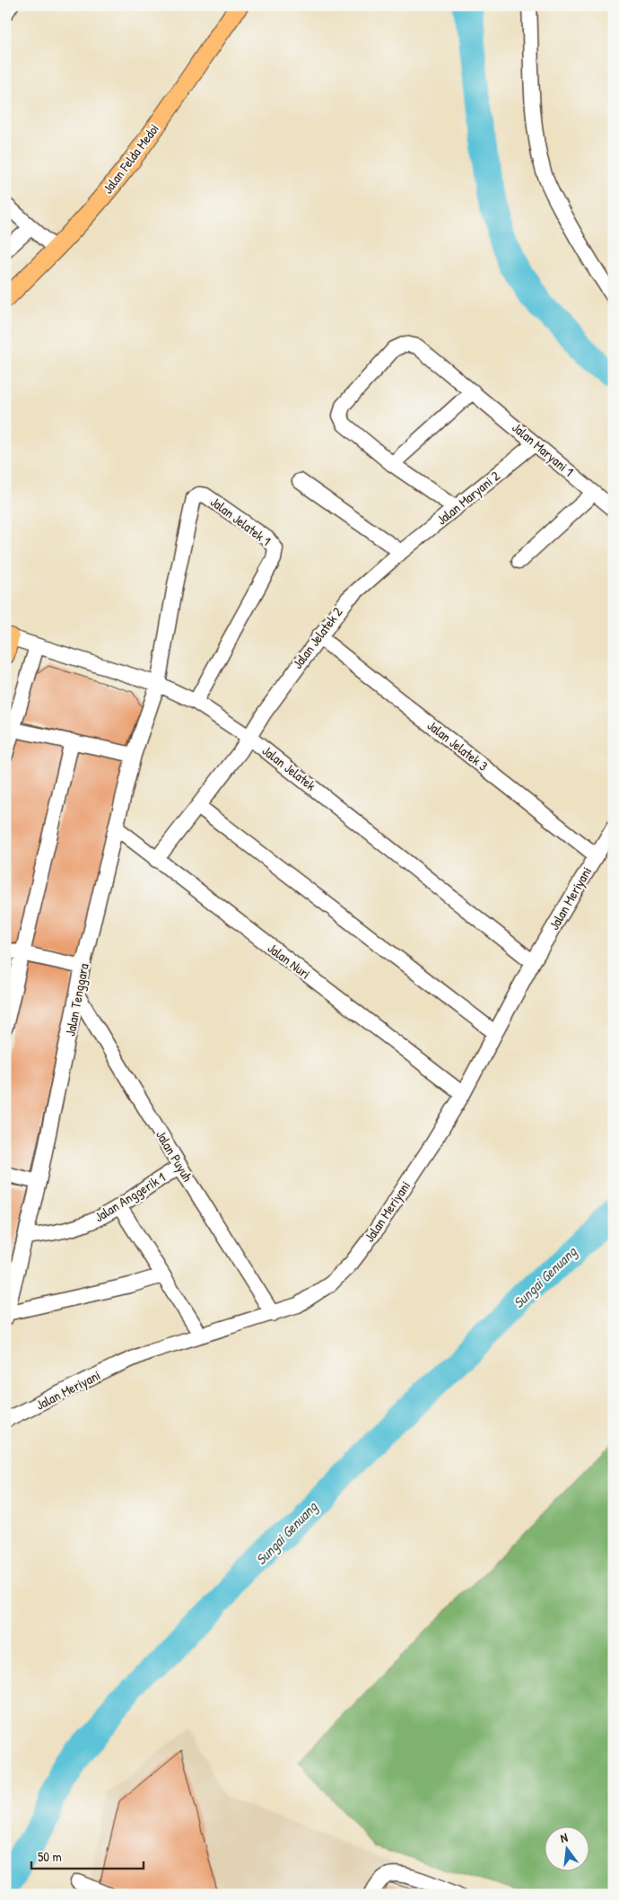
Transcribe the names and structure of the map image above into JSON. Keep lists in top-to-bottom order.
{
  "streets": {
    "main road": ["Jalan Felda Medoi"],
    "street": [
      "Jalan Maryani 1",
      "Jalan Maryani 2",
      "Jalan Jelatek 1",
      "Jalan Jelatek 2",
      "Jalan Jelatek 3",
      "Jalan Jelatek",
      "Jalan Meriyani",
      "Jalan Nuri",
      "Jalan Tenggara",
      "Jalan Puyuh",
      "Jalan Anggerik 1"
    ]
  },
  "crossings": [
    ["Jalan Maryani 1", "Jalan Maryani 2"],
    ["Jalan Maryani 2", "Jalan Jelatek 2"],
    ["Jalan Jelatek 1", "Jalan Jelatek"],
    ["Jalan Jelatek 1", "Jalan Tenggara"],
    ["Jalan Jelatek 2", "Jalan Jelatek 3"],
    ["Jalan Jelatek 2", "Jalan Jelatek"],
    ["Jalan Jelatek 2", "Jalan Nuri"],
    ["Jalan Jelatek 3", "Jalan Meriyani"],
    ["Jalan Jelatek", "Jalan Meriyani"],
    ["Jalan Jelatek", "Jalan Tenggara"],
    ["Jalan Meriyani", "Jalan Nuri"],
    ["Jalan Meriyani", "Jalan Puyuh"],
    ["Jalan Nuri", "Jalan Tenggara"],
    ["Jalan Tenggara", "Jalan Puyuh"],
    ["Jalan Tenggara", "Jalan Anggerik 1"],
    ["Jalan Puyuh", "Jalan Anggerik 1"]
  ],
  "water": ["Sungai Genuang"],
  "scale_bar": "50 m",
  "north": "top"
}
